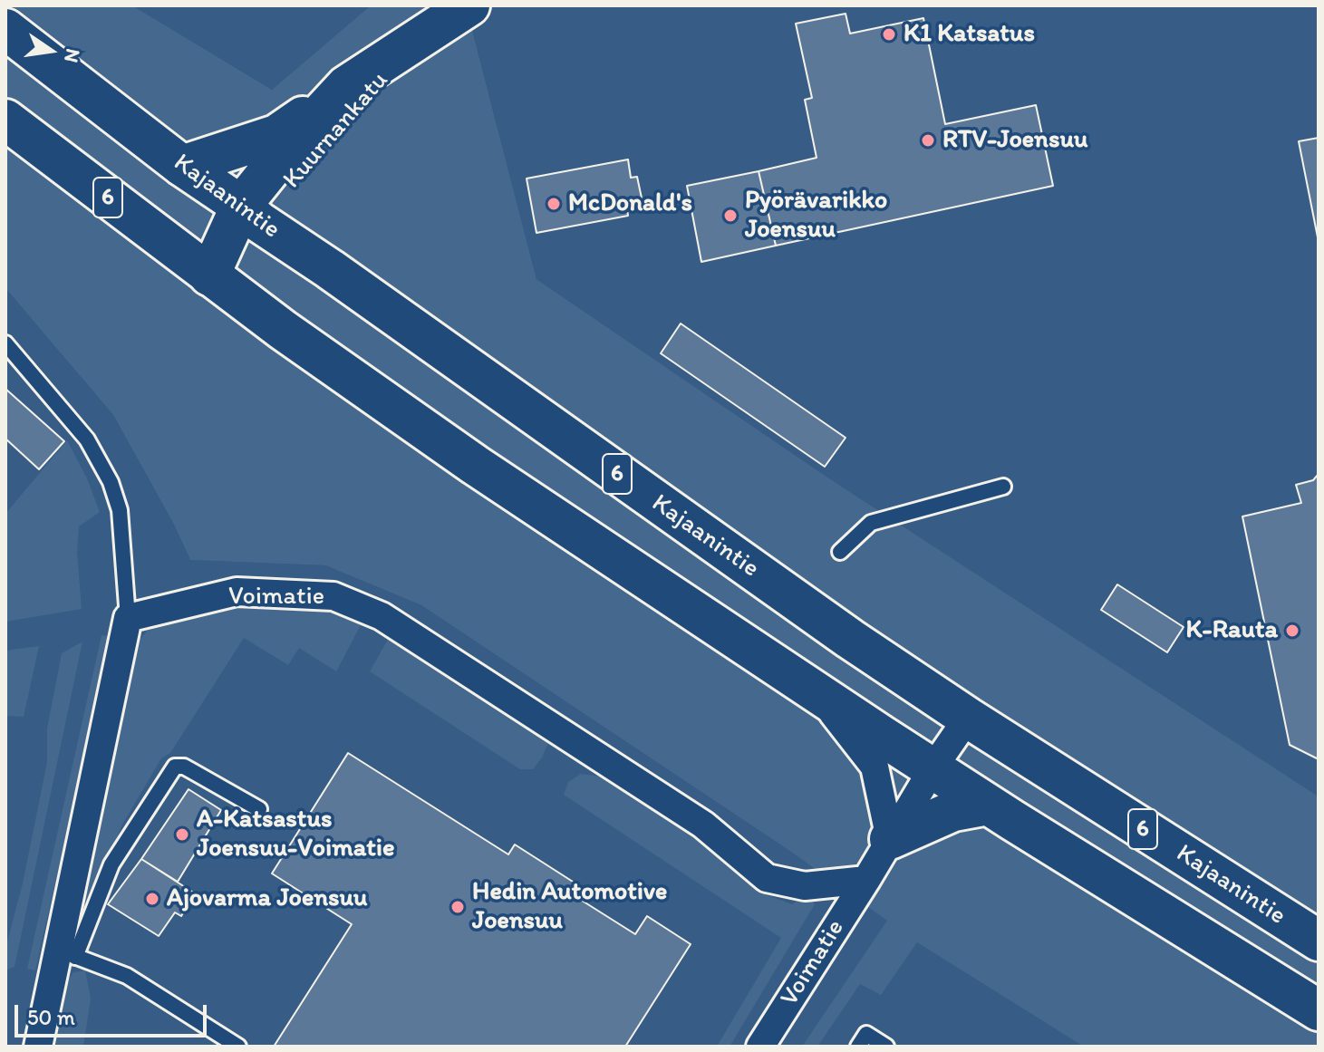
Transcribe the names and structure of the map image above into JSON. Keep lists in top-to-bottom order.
{
  "streets": {
    "main road": ["Kuurnankatu", "Kajaanintie", "6"],
    "street": ["Voimatie"]
  },
  "crossings": [
    ["Kuurnankatu", "Kajaanintie"],
    ["Kuurnankatu", "6"],
    ["Kajaanintie", "Voimatie"],
    ["6", "Voimatie"]
  ],
  "places": [
    "K1 Katsatus",
    "RTV-Joensuu",
    "McDonald's",
    "Pyörävarikko Joensuu",
    "K-Rauta",
    "A-Katsastus Joensuu-Voimatie",
    "Ajovarma Joensuu",
    "Hedin Automotive Joensuu"
  ],
  "scale_bar": "50 m",
  "north": "right"
}
